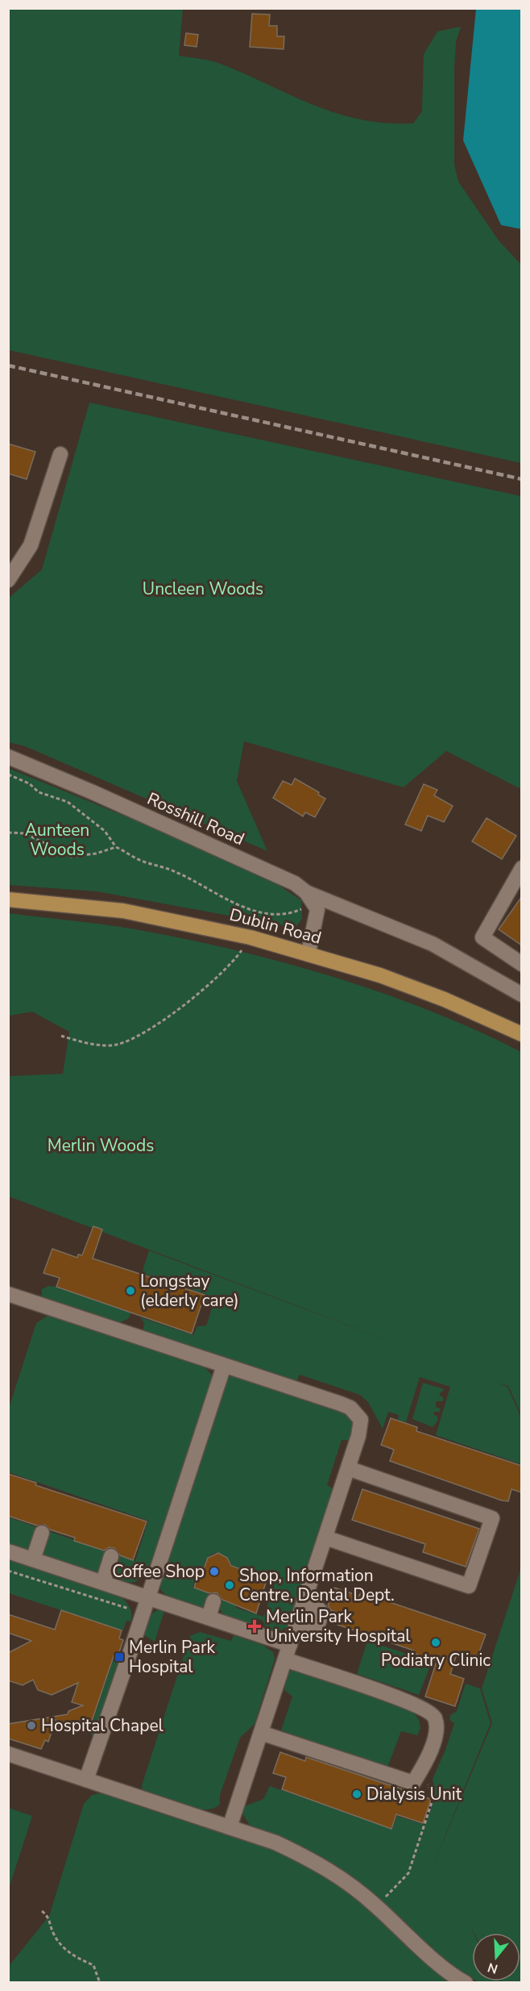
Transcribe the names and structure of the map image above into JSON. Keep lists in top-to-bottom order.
{
  "streets": {
    "main road": ["Dublin Road"],
    "street": ["Rosshill Road"]
  },
  "parks": ["Uncleen Woods", "Aunteen Woods", "Merlin Woods"],
  "places": {
    "other": [
      "Longstay (elderly care)",
      "Coffee Shop",
      "Shop, Information Centre, Dental Dept.",
      "Podiatry Clinic",
      "Hospital Chapel",
      "Dialysis Unit"
    ],
    "health": ["Merlin Park University Hospital"],
    "transit": ["Merlin Park Hospital"]
  },
  "north": "bottom"
}
